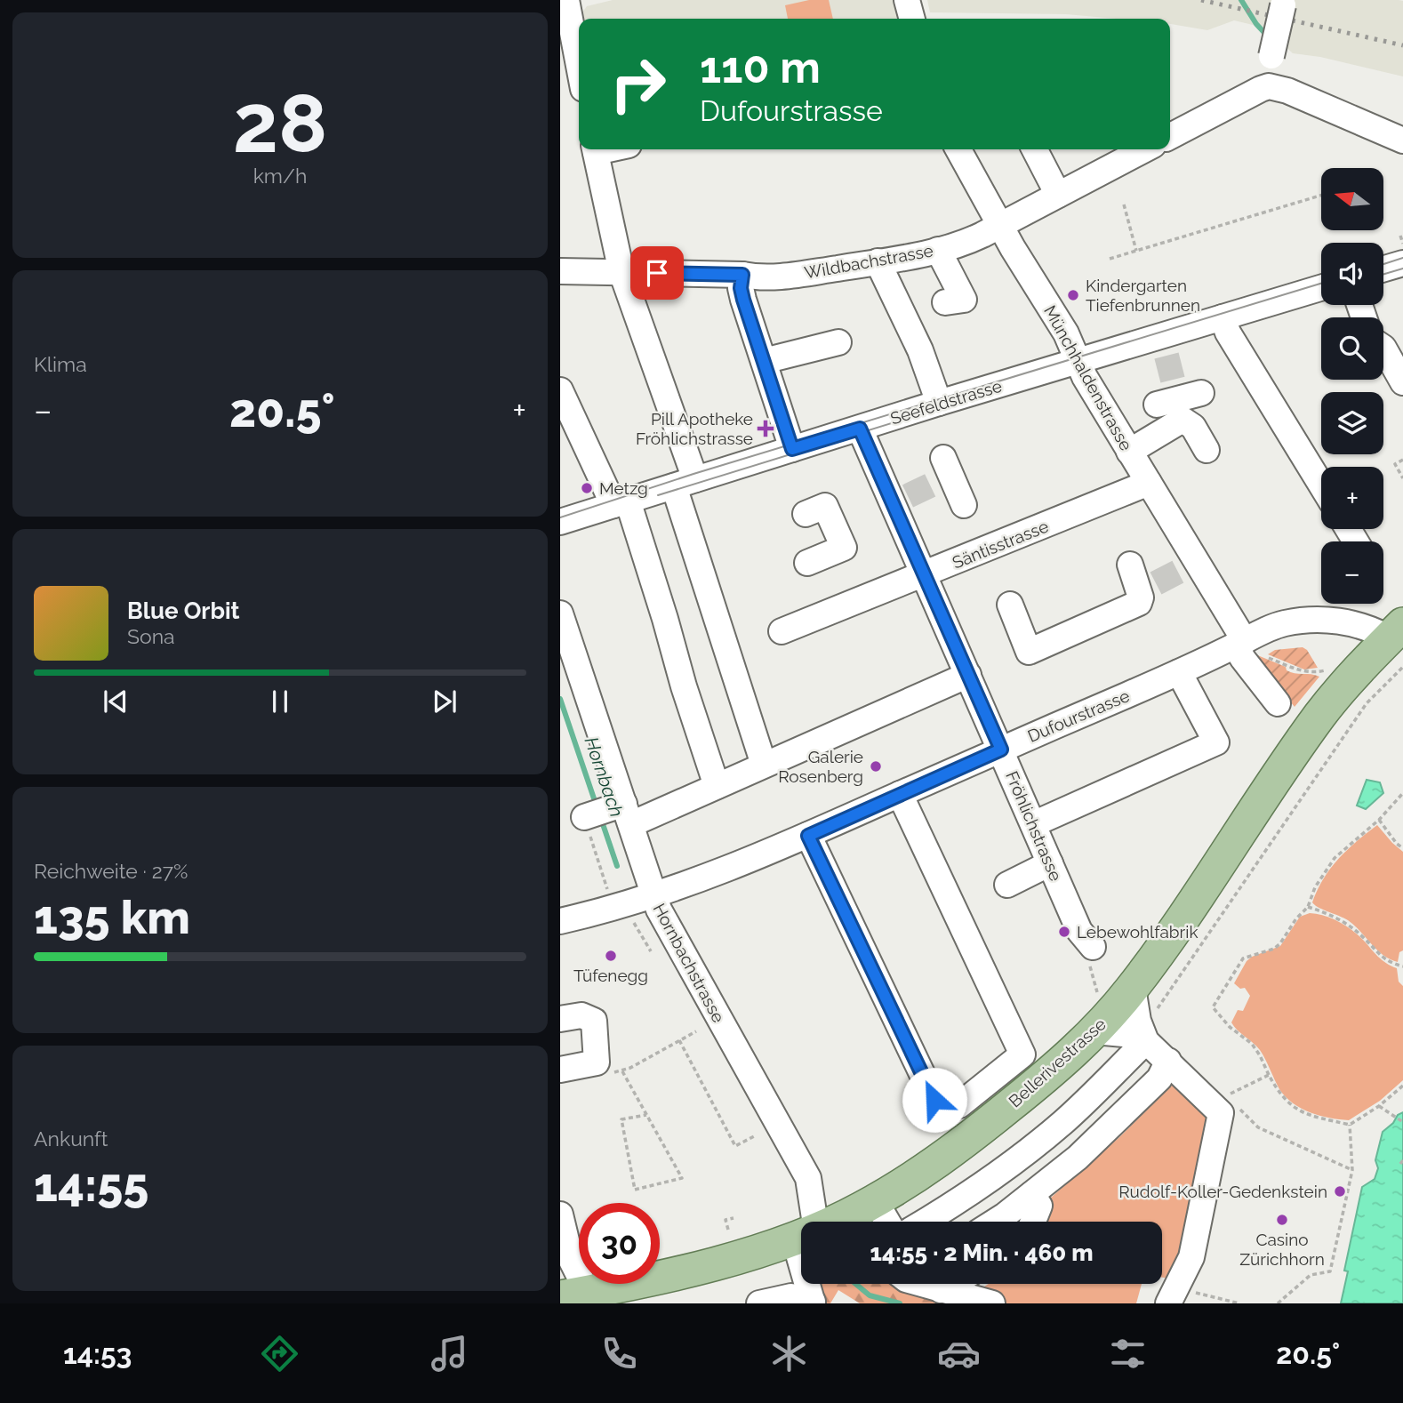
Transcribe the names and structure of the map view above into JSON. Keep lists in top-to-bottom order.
{
  "streets": {
    "main road": ["Bellerivestrasse"],
    "street": [
      "Wildbachstrasse",
      "Münchhaldenstrasse",
      "Seefeldstrasse",
      "Säntisstrasse",
      "Dufourstrasse",
      "Fröhlichstrasse",
      "Hornbachstrasse"
    ]
  },
  "crossings": [
    ["Wildbachstrasse", "Münchhaldenstrasse"],
    ["Münchhaldenstrasse", "Seefeldstrasse"],
    ["Münchhaldenstrasse", "Säntisstrasse"],
    ["Münchhaldenstrasse", "Dufourstrasse"],
    ["Seefeldstrasse", "Fröhlichstrasse"],
    ["Säntisstrasse", "Fröhlichstrasse"],
    ["Dufourstrasse", "Fröhlichstrasse"],
    ["Dufourstrasse", "Hornbachstrasse"],
    ["Dufourstrasse", "Bellerivestrasse"]
  ],
  "water": ["Hornbach"],
  "places": {
    "other": [
      "Kindergarten Tiefenbrunnen",
      "Metzg",
      "Galerie Rosenberg",
      "Lebewohlfabrik",
      "Tüfenegg",
      "Rudolf-Koller-Gedenkstein",
      "Casino Zürichhorn"
    ],
    "health": ["Pill Apotheke Fröhlichstrasse"]
  },
  "north": "left",
  "page": {
    "tile": [
      ["28", "km/h"],
      "Klima",
      ["Reichweite · 27%", "135 km"],
      ["Ankunft", "14:55"]
    ],
    "turn": ["110 m", "Dufourstrasse"],
    "map_buttons": ["+", "−"],
    "heat": ["−", "20.5°", "+"],
    "song": ["Blue Orbit", "Sona"],
    "limit": "30",
    "trip": "14:55 · 2 Min. · 460 m",
    "tabs": ["14:53", "20.5°"]
  }
}
